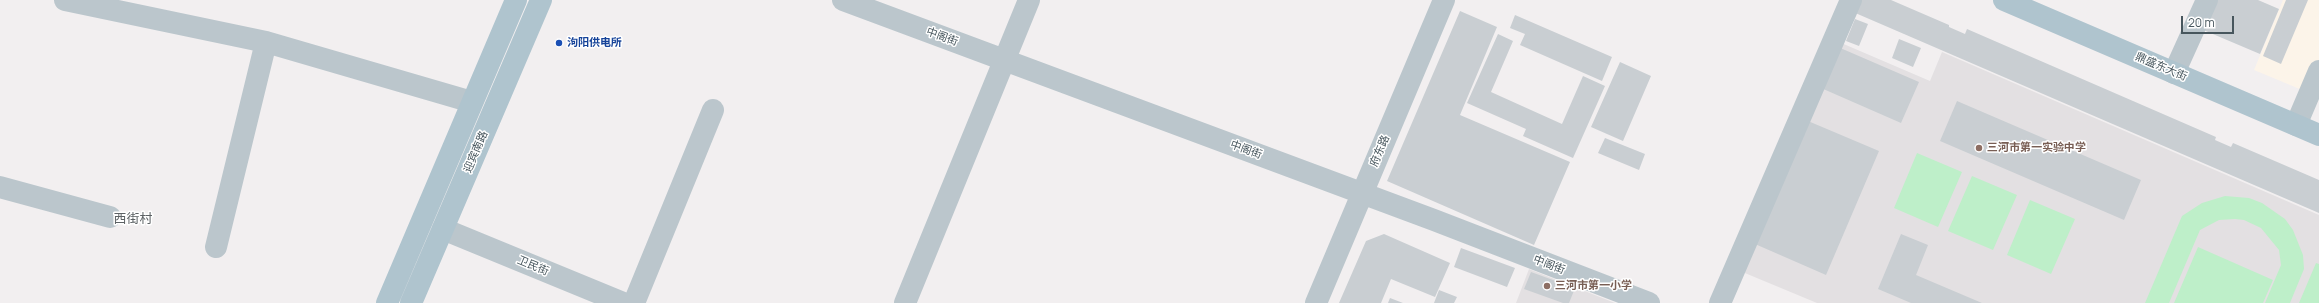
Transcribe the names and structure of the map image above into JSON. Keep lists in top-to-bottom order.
{
  "streets": {
    "main road": ["鼎盛东大街", "迎宾南路"],
    "street": ["中阁街", "府东路", "卫民街"]
  },
  "crossings": [
    ["中阁街", "府东路"],
    ["迎宾南路", "卫民街"]
  ],
  "districts": ["西街村"],
  "places": ["泃阳供电所", "三河市第一实验中学", "三河市第一小学"],
  "scale_bar": "20 m"
}
